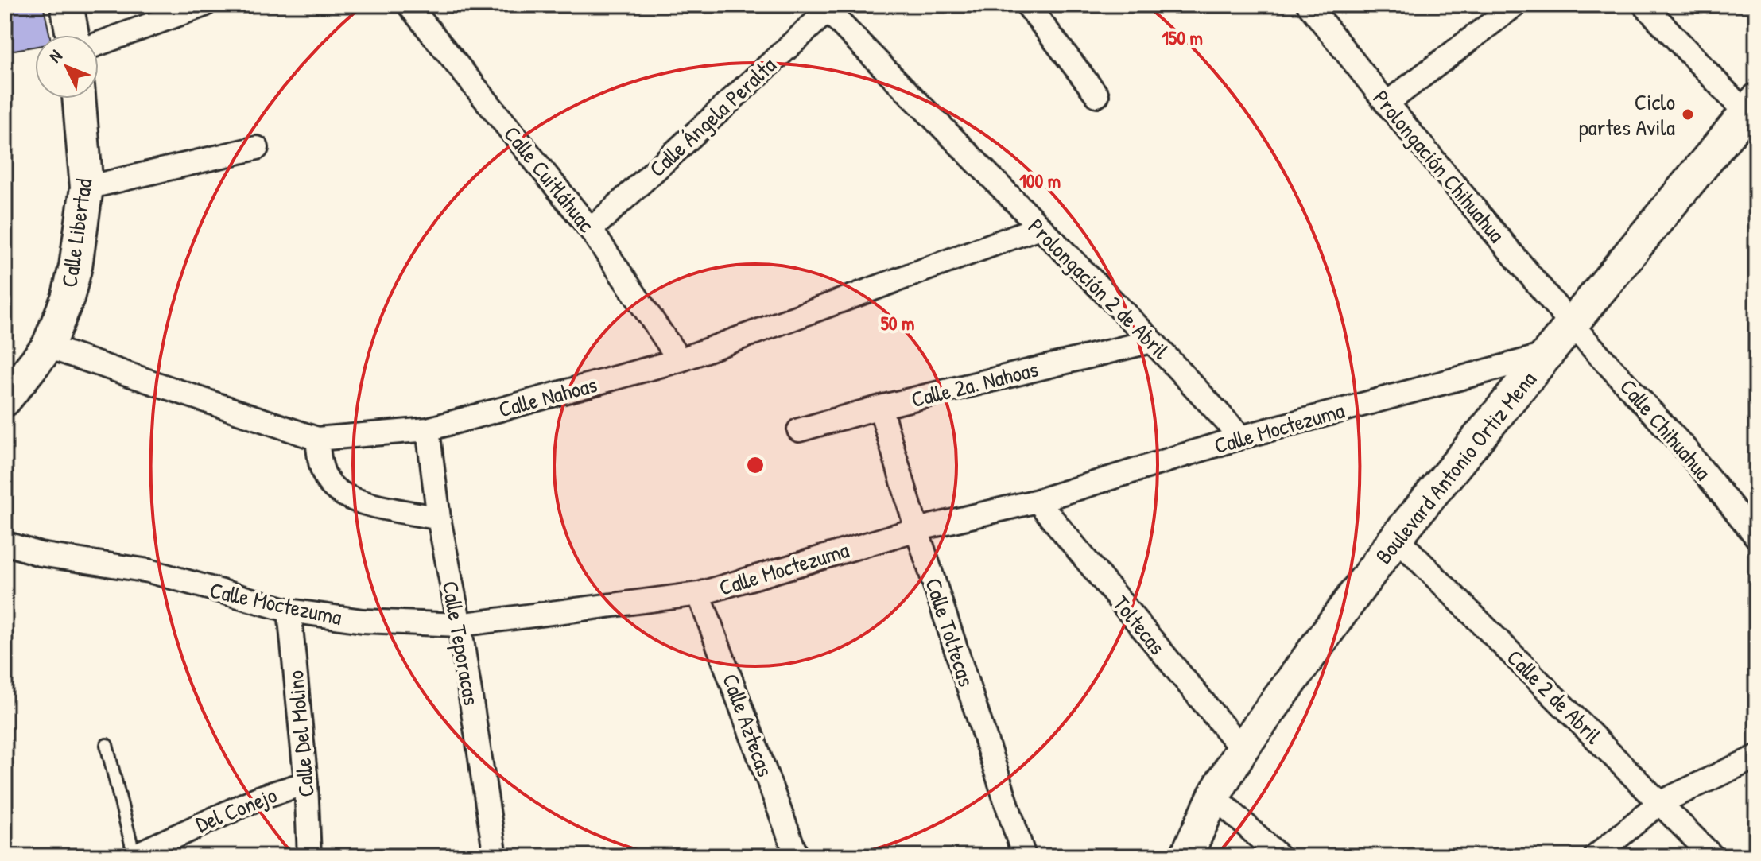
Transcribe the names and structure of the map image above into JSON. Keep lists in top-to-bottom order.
{
  "streets": {
    "main road": ["Calle Libertad", "Boulevard Antonio Ortiz Mena"],
    "street": [
      "Calle Ángela Peralta",
      "Prolongación Chihuahua",
      "Calle Cuitláhuac",
      "Prolongación 2 de Abril",
      "Calle 2a. Nahoas",
      "Calle Nahoas",
      "Calle Moctezuma",
      "Calle Chihuahua",
      "Toltecas",
      "Calle Toltecas",
      "Calle Teporacas",
      "Calle 2 de Abril",
      "Calle Aztecas",
      "Calle Del Molino",
      "Del Conejo"
    ]
  },
  "crossings": [
    ["Calle Ángela Peralta", "Calle Cuitláhuac"],
    ["Calle Ángela Peralta", "Prolongación 2 de Abril"],
    ["Prolongación Chihuahua", "Calle Chihuahua"],
    ["Prolongación Chihuahua", "Boulevard Antonio Ortiz Mena"],
    ["Calle Cuitláhuac", "Calle Nahoas"],
    ["Calle Libertad", "Calle Nahoas"],
    ["Prolongación 2 de Abril", "Calle 2a. Nahoas"],
    ["Prolongación 2 de Abril", "Calle Nahoas"],
    ["Prolongación 2 de Abril", "Calle Moctezuma"],
    ["Calle 2a. Nahoas", "Calle Toltecas"],
    ["Calle Nahoas", "Calle Teporacas"],
    ["Calle Moctezuma", "Boulevard Antonio Ortiz Mena"],
    ["Calle Moctezuma", "Toltecas"],
    ["Calle Moctezuma", "Calle Toltecas"],
    ["Calle Moctezuma", "Calle Teporacas"],
    ["Calle Moctezuma", "Calle Aztecas"],
    ["Calle Moctezuma", "Calle Del Molino"],
    ["Calle Chihuahua", "Boulevard Antonio Ortiz Mena"],
    ["Boulevard Antonio Ortiz Mena", "Toltecas"],
    ["Boulevard Antonio Ortiz Mena", "Calle 2 de Abril"],
    ["Calle Del Molino", "Del Conejo"]
  ],
  "places": ["Ciclo partes Avila"],
  "north": "top left",
  "rings": ["150 m", "100 m", "50 m"]
}
